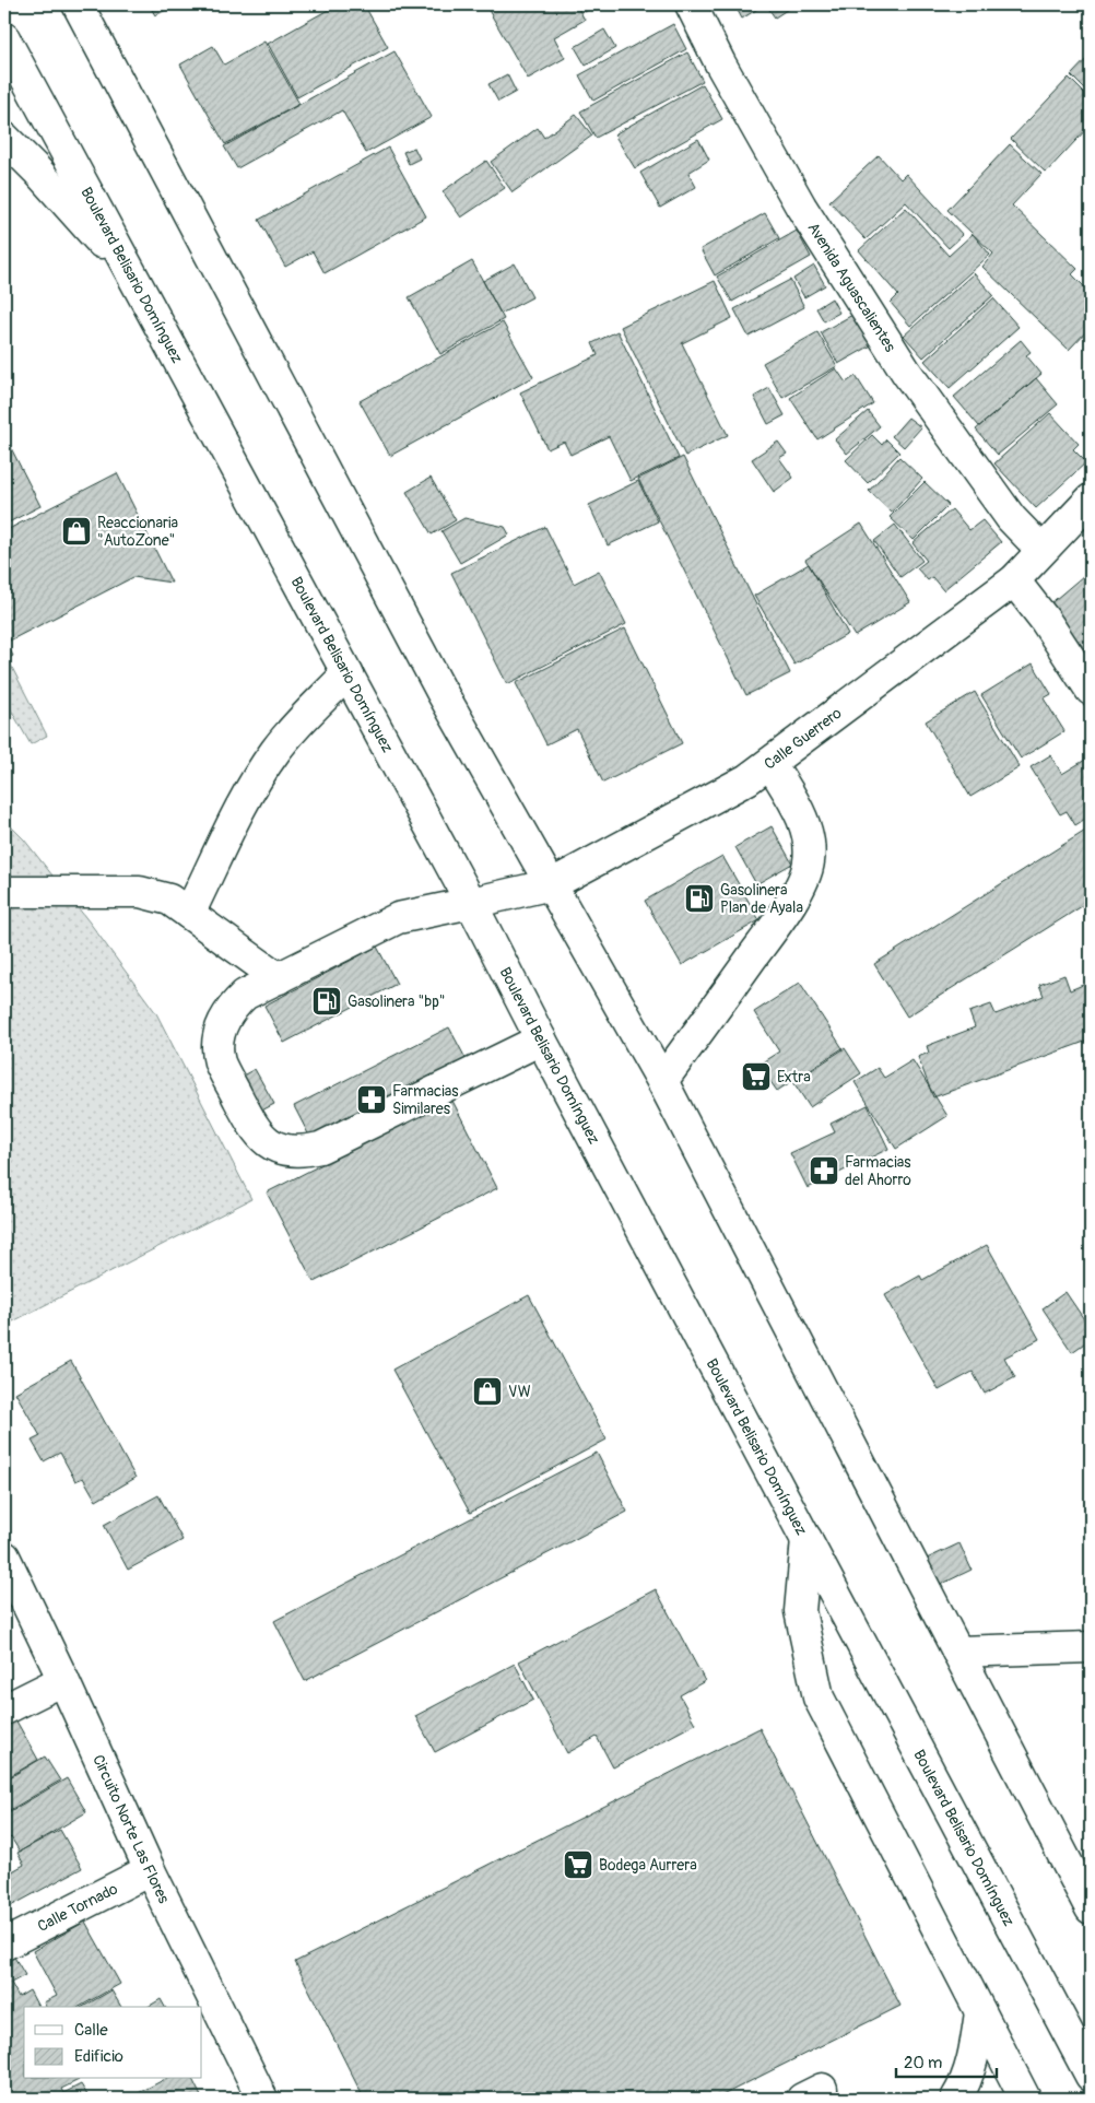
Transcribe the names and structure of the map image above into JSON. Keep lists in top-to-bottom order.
{
  "streets": {
    "main road": [
      "Boulevard Belisario Domínguez",
      "Avenida Aguascalientes",
      "Calle Guerrero",
      "Circuito Norte Las Flores",
      "Calle Tornado"
    ]
  },
  "crossings": [
    ["Boulevard Belisario Domínguez", "Calle Guerrero"],
    ["Avenida Aguascalientes", "Calle Guerrero"],
    ["Circuito Norte Las Flores", "Calle Tornado"]
  ],
  "places": {
    "shop": ["Reaccionaria \"AutoZone\"", "VW"],
    "fuel station": ["Gasolinera Plan de Ayala", "Gasolinera \"bp\""],
    "supermarket": ["Extra", "Bodega Aurrera"],
    "pharmacy": ["Farmacias Similares", "Farmacias del Ahorro"]
  },
  "legend": ["Calle", "Edificio"],
  "scale_bar": "20 m"
}
